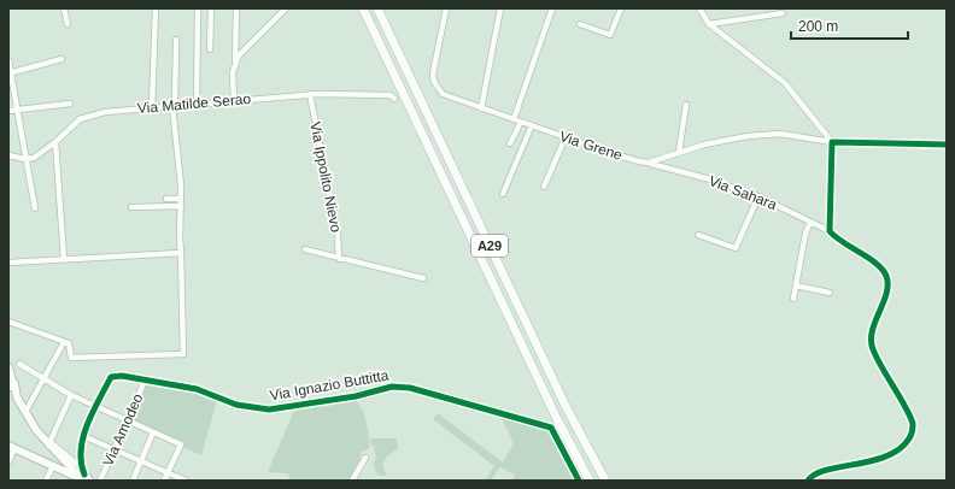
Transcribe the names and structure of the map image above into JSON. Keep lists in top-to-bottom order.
{
  "streets": {
    "highway": ["A29"],
    "street": [
      "Via Matilde Serao",
      "Via Grene",
      "Via Ippolito Nievo",
      "Via Sahara",
      "Via Ignazio Buttitta",
      "Via Amodeo"
    ]
  },
  "crossings": [
    ["Via Matilde Serao", "Via Ippolito Nievo"],
    ["Via Ignazio Buttitta", "Via Amodeo"]
  ],
  "scale_bar": "200 m"
}
